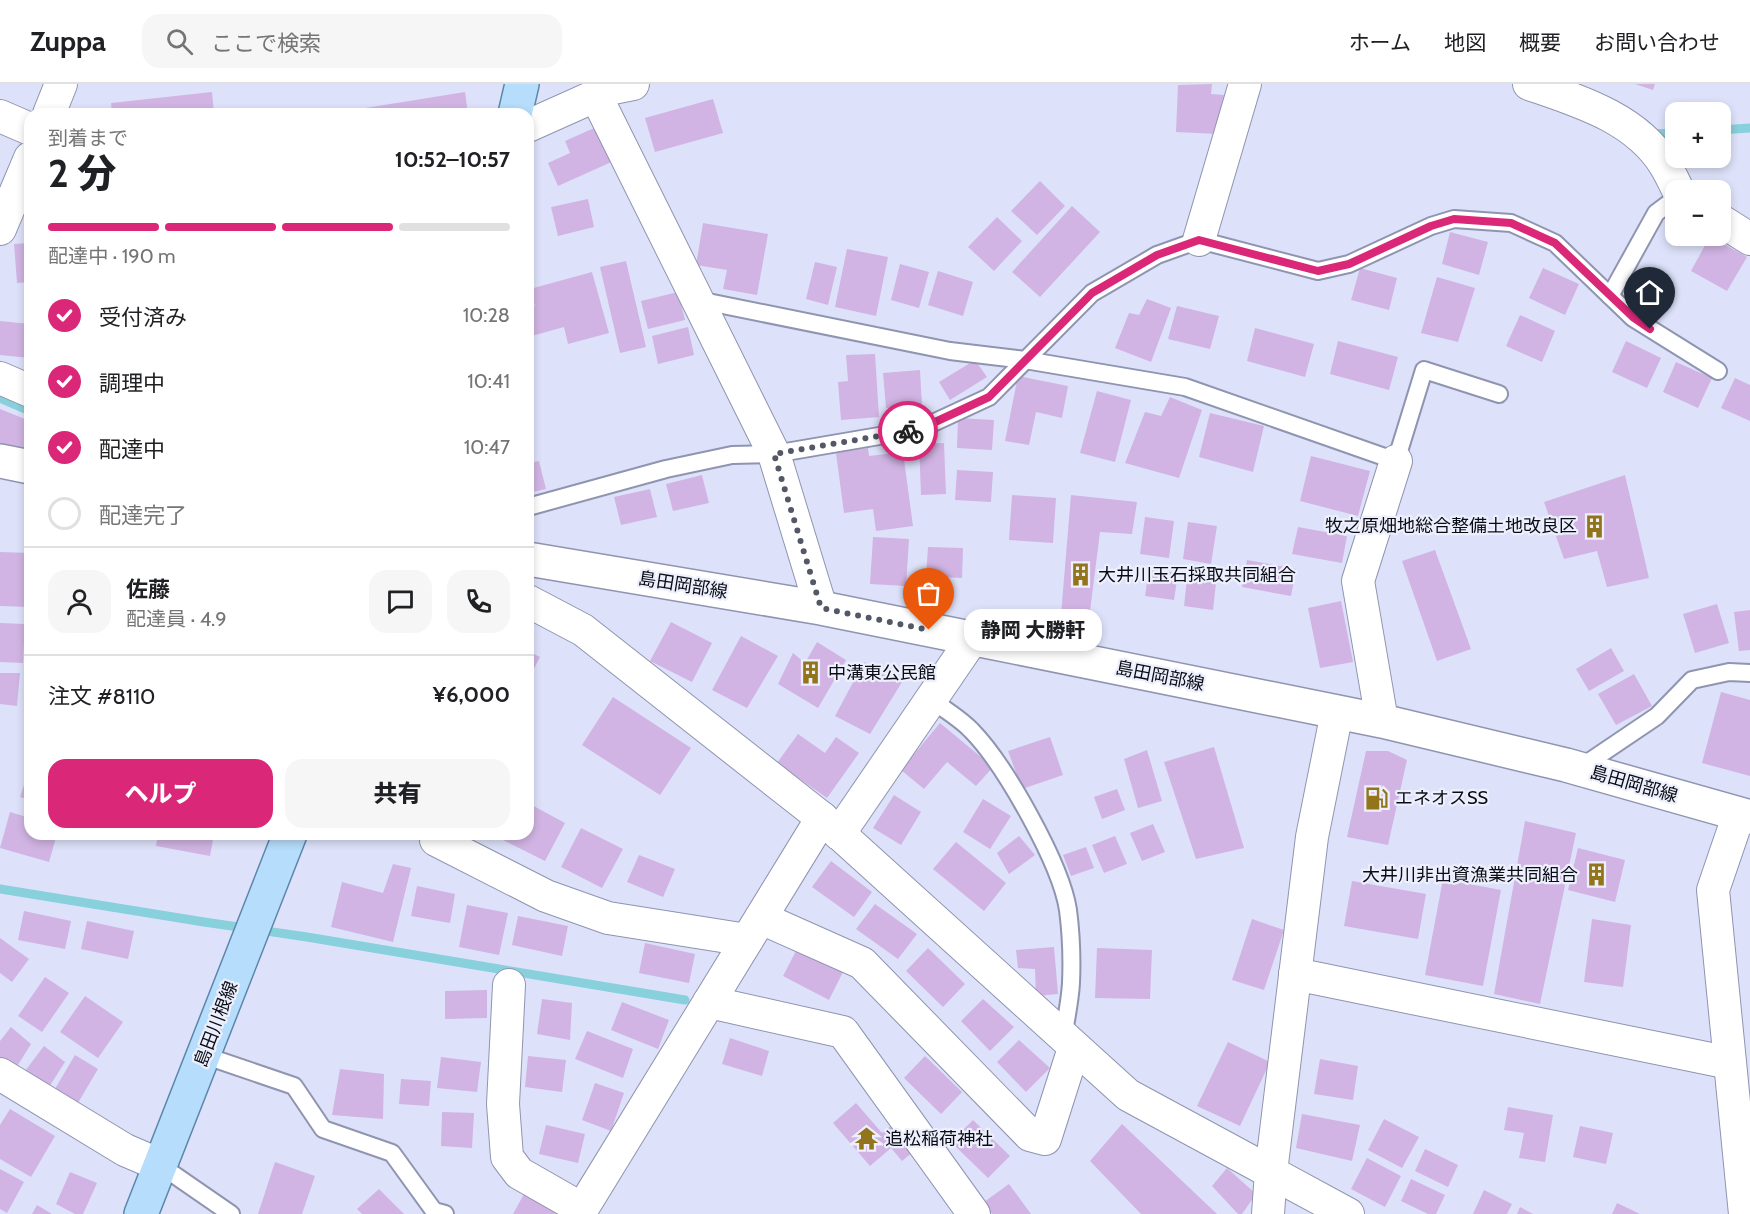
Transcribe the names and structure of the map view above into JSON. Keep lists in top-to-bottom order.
{
  "streets": {
    "main road": ["島田岡部線", "島田川根線"]
  },
  "places": {
    "building": [
      "牧之原畑地総合整備土地改良区",
      "大井川玉石採取共同組合",
      "中溝東公民館",
      "大井川非出資漁業共同組合"
    ],
    "other": ["静岡 大勝軒"],
    "fuel station": ["エネオスSS"],
    "temple": ["追松稲荷神社"]
  },
  "page": {
    "header": "Zuppa",
    "search": "ここで検索",
    "nav": [
      "ホーム",
      "地図",
      "概要",
      "お問い合わせ"
    ],
    "map_buttons": ["+", "−"],
    "heading": ["2 分", "到着まで", "10:52–10:57"],
    "panel": [
      "佐藤",
      "配達員 · 4.9",
      "注文 #8110",
      "¥6,000"
    ],
    "bar": "配達中 · 190 m",
    "list": [
      ["受付済み", "10:28"],
      ["調理中", "10:41"],
      ["配達中", "10:47"],
      "配達完了"
    ],
    "bubble": "静岡 大勝軒",
    "buttons": ["ヘルプ", "共有"]
  }
}
